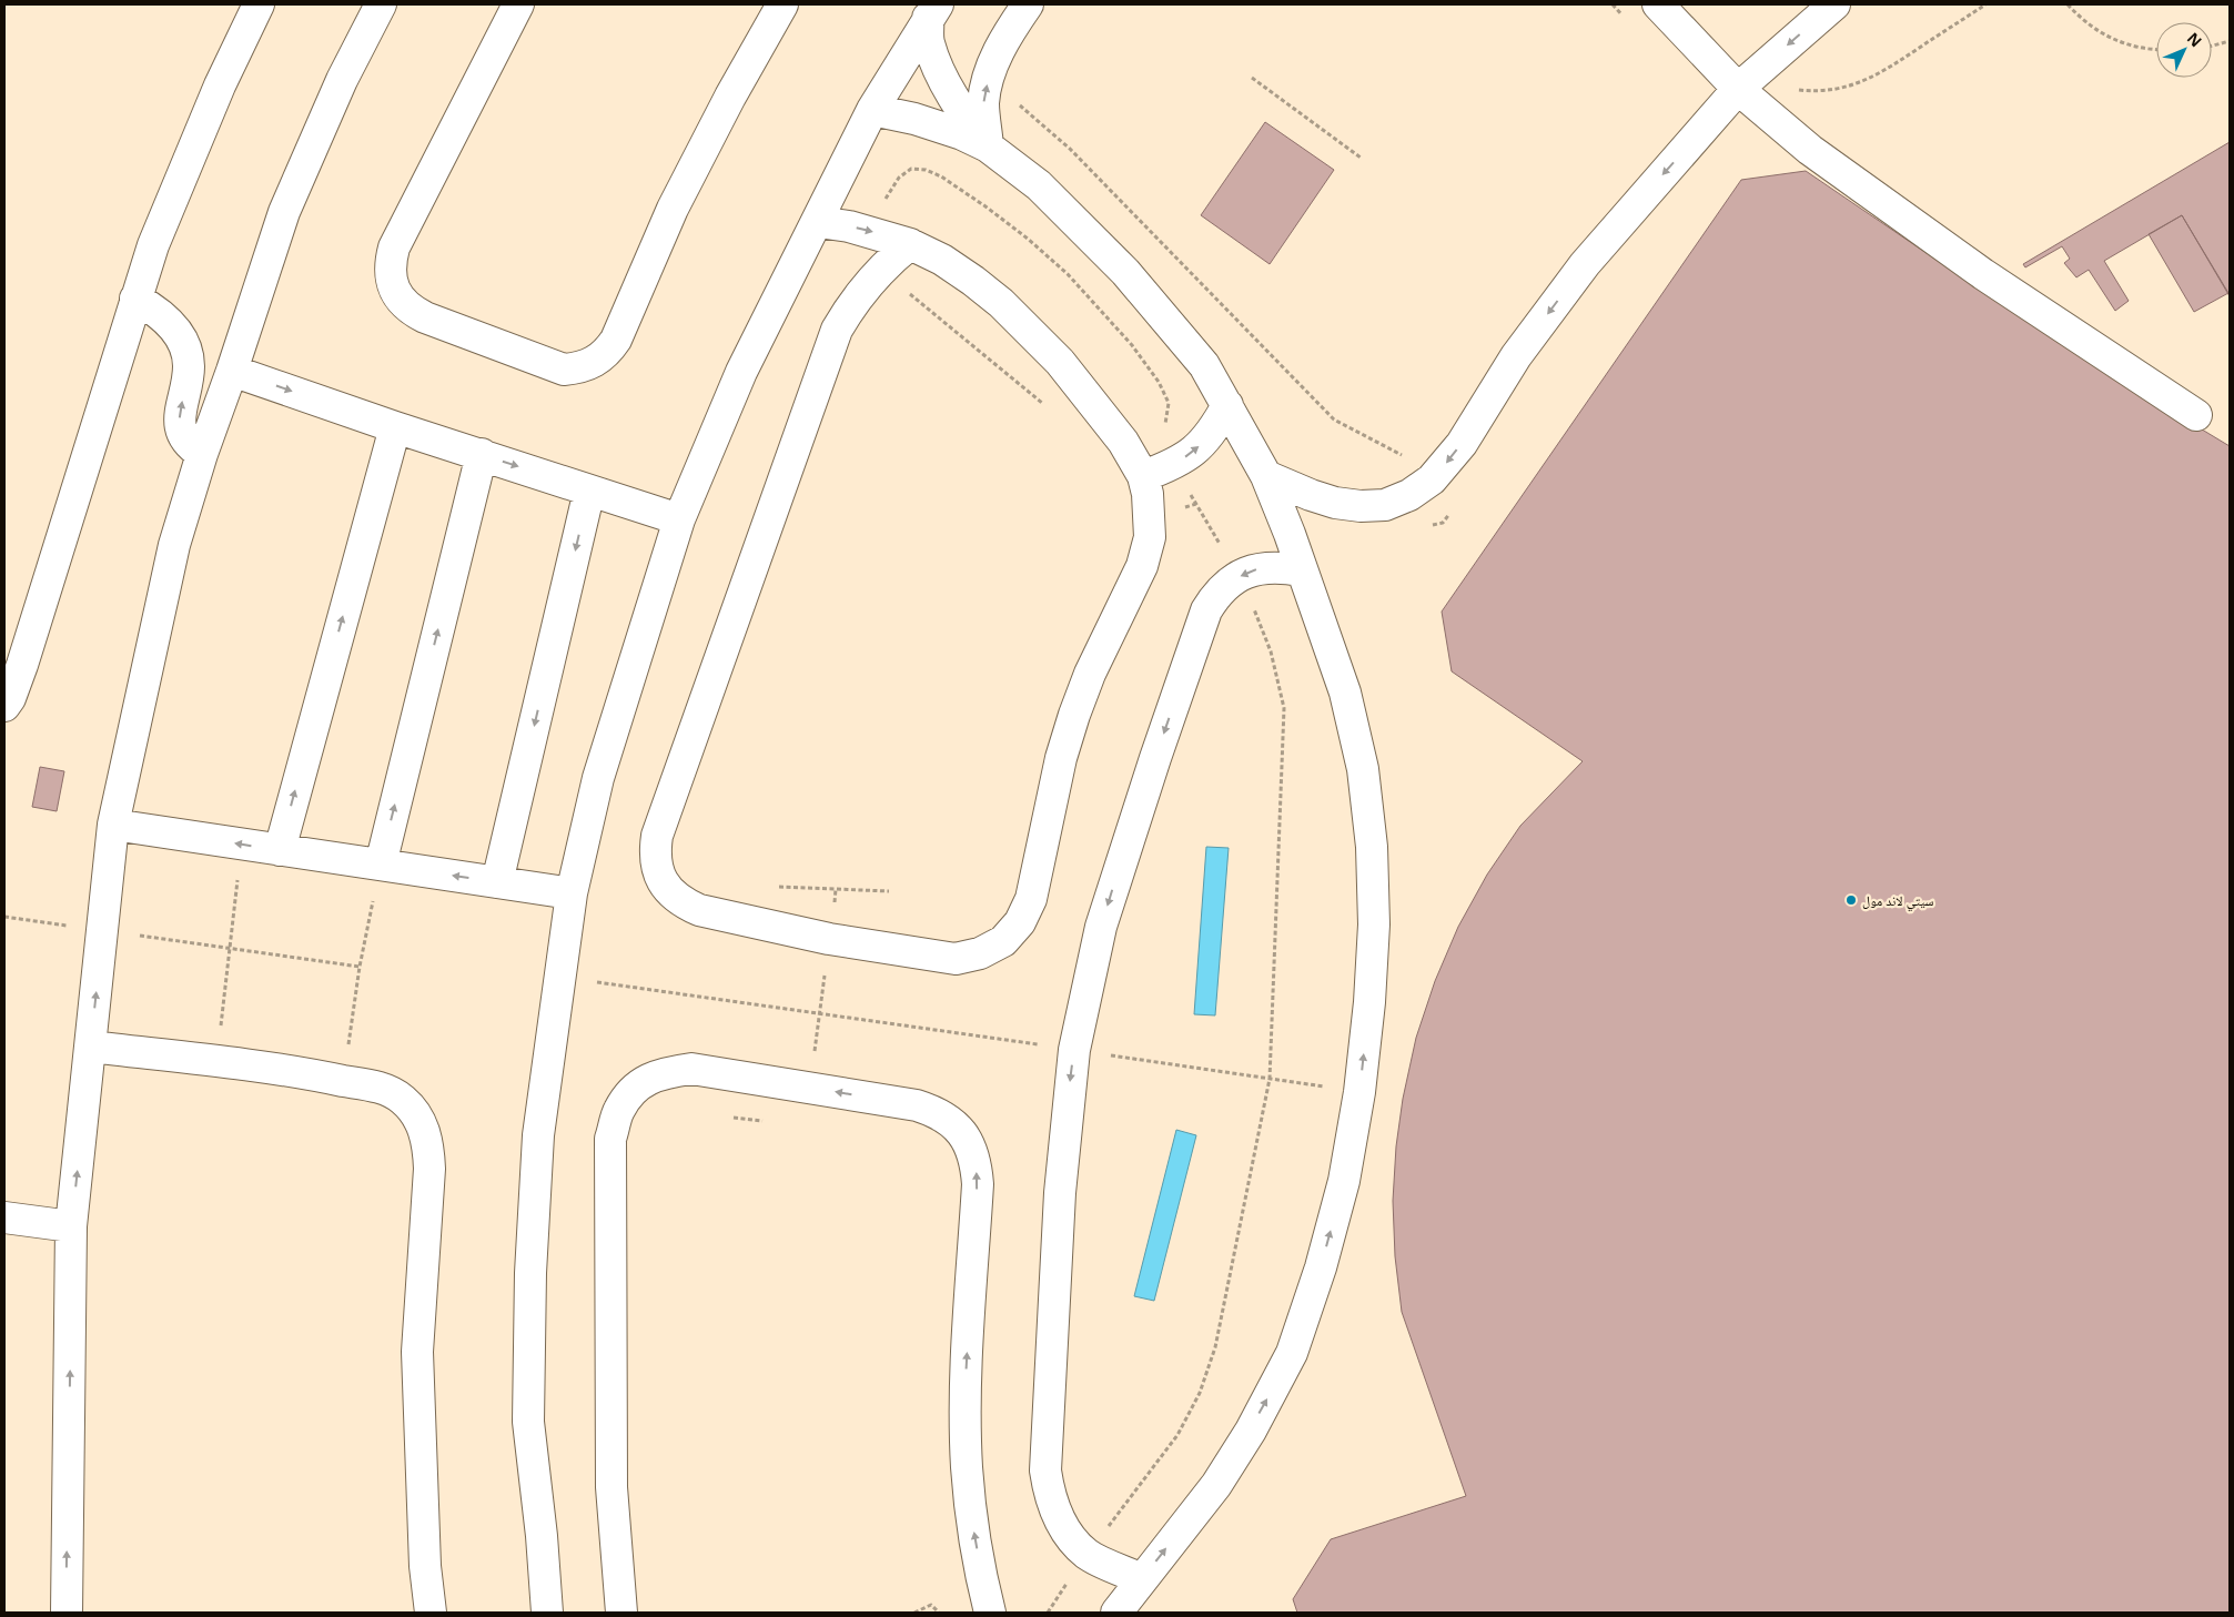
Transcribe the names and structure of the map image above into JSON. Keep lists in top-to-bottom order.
{
  "places": ["سيتي لاند مول"],
  "north": "top right"
}
